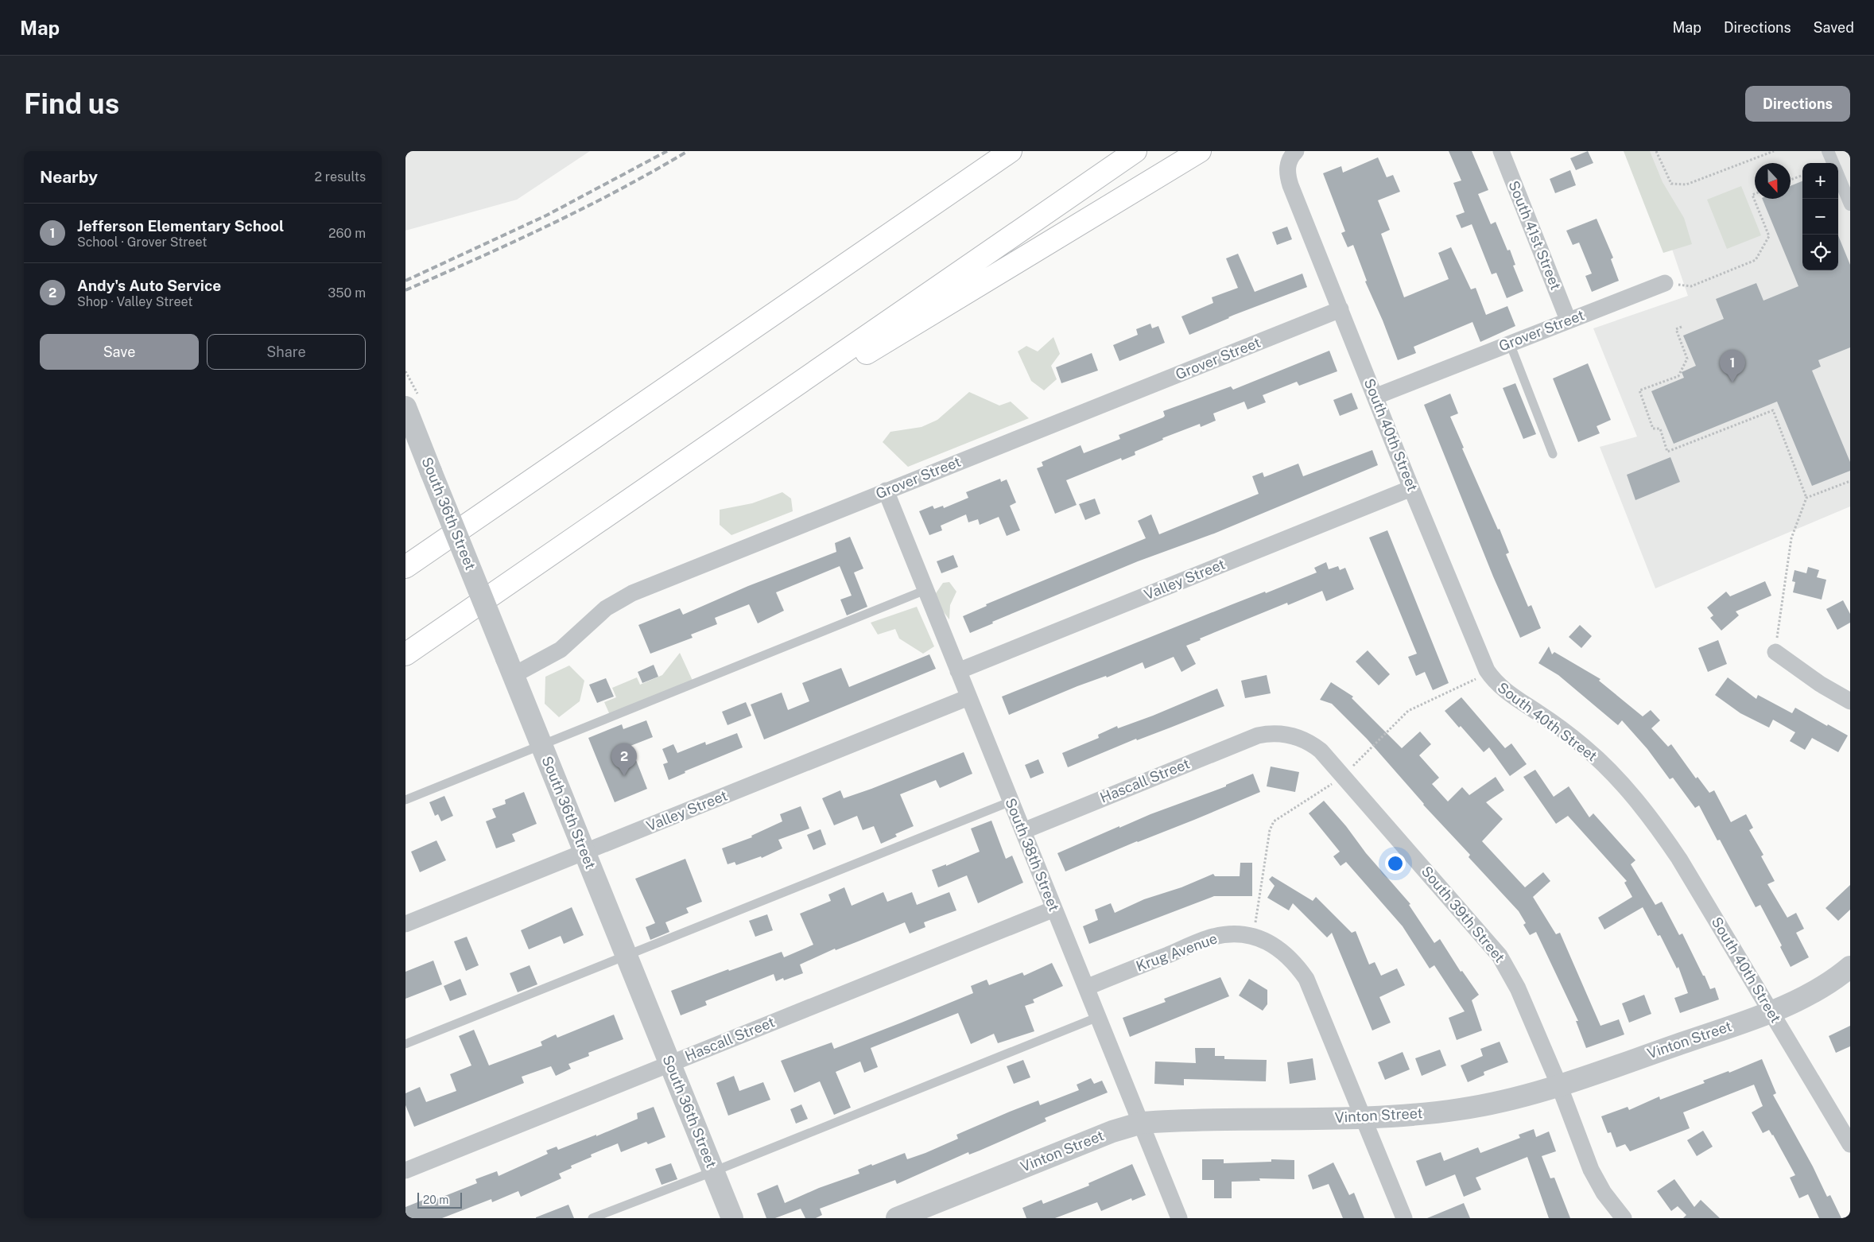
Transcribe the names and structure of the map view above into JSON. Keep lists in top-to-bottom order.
{
  "streets": {
    "street": [
      "South 41st Street",
      "Grover Street",
      "South 40th Street",
      "South 36th Street",
      "Valley Street",
      "Hascall Street",
      "South 38th Street",
      "South 39th Street",
      "Krug Avenue",
      "Vinton Street"
    ]
  },
  "crossings": [
    ["South 41st Street", "Grover Street"],
    ["Grover Street", "South 40th Street"],
    ["Grover Street", "South 36th Street"],
    ["Grover Street", "South 38th Street"],
    ["South 40th Street", "Valley Street"],
    ["South 40th Street", "Vinton Street"],
    ["South 36th Street", "Valley Street"],
    ["South 36th Street", "Hascall Street"],
    ["Valley Street", "South 38th Street"],
    ["Hascall Street", "South 38th Street"],
    ["Hascall Street", "South 39th Street"],
    ["South 38th Street", "Krug Avenue"],
    ["South 38th Street", "Vinton Street"],
    ["South 39th Street", "Vinton Street"],
    ["Krug Avenue", "Vinton Street"]
  ],
  "scale_bar": "20 m",
  "north": "bottom",
  "page": {
    "header": "Map",
    "nav": ["Map", "Directions", "Saved"],
    "buttons": [
      "Directions",
      ["Save", "Share"]
    ],
    "title": "Find us",
    "heading": ["Nearby", "2 results"],
    "map_buttons": ["+", "−"],
    "list": [
      {
        "mark": "1",
        "name": "Jefferson Elementary School",
        "note": "School · Grover Street",
        "value": "260 m"
      },
      {
        "mark": "2",
        "name": "Andy's Auto Service",
        "note": "Shop · Valley Street",
        "value": "350 m"
      }
    ],
    "pins": ["1", "2"],
    "scale": "20 m"
  }
}
